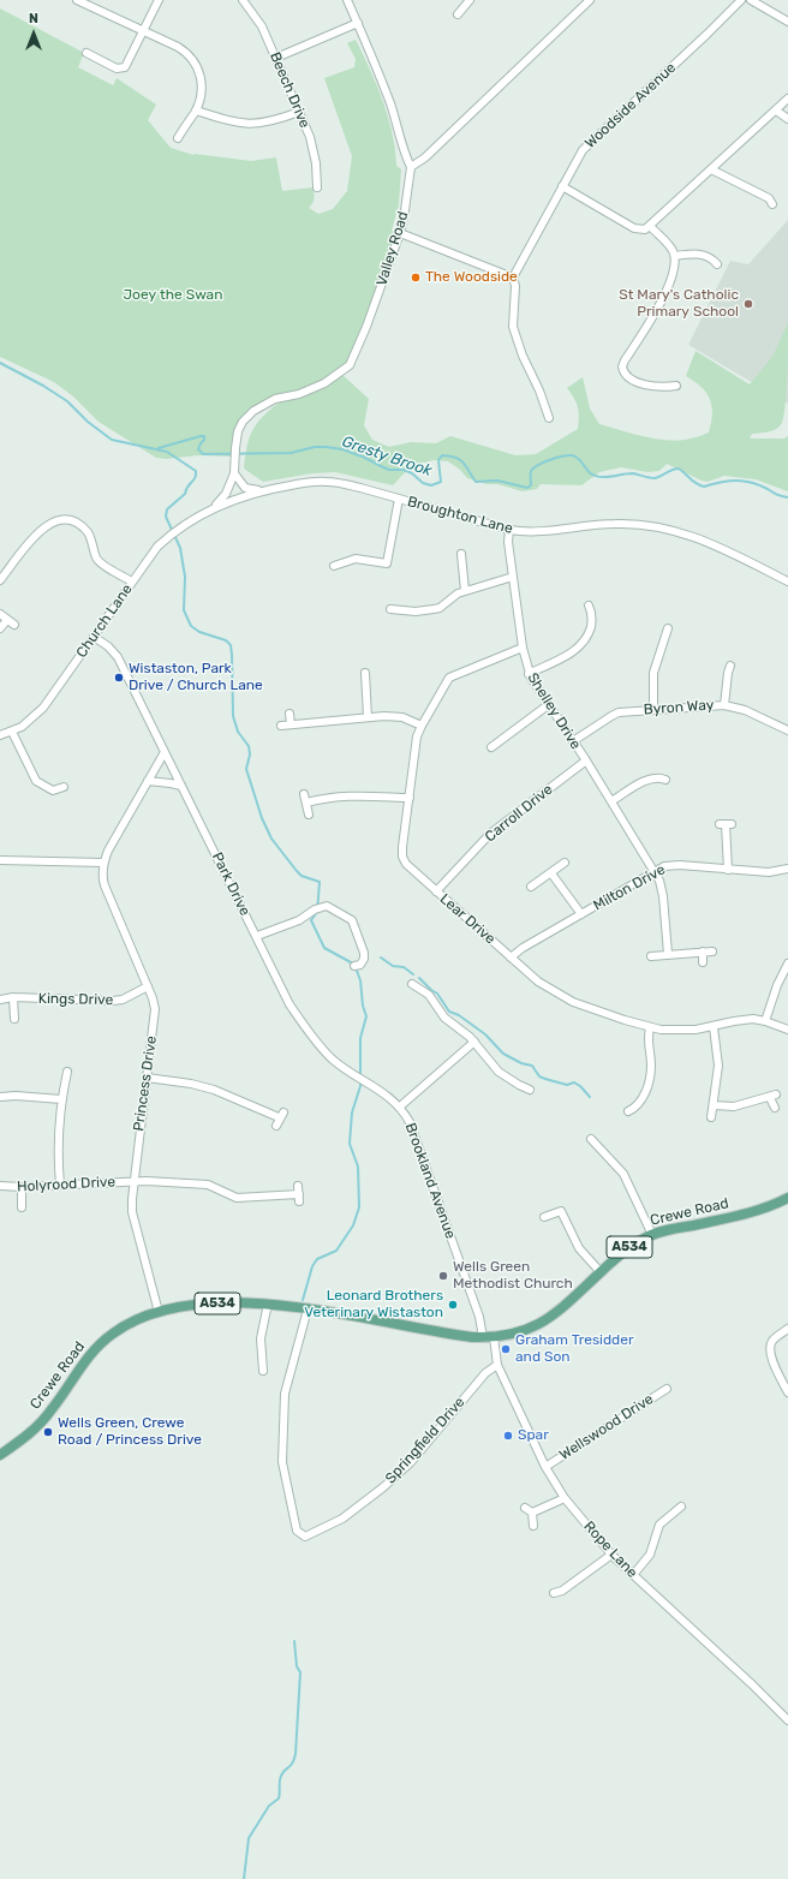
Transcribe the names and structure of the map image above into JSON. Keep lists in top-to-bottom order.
{
  "streets": {
    "main road": ["Crewe Road", "A534"],
    "street": [
      "Beech Drive",
      "Woodside Avenue",
      "Valley Road",
      "Broughton Lane",
      "Church Lane",
      "Byron Way",
      "Shelley Drive",
      "Carroll Drive",
      "Park Drive",
      "Milton Drive",
      "Lear Drive",
      "Kings Drive",
      "Princess Drive",
      "Brookland Avenue",
      "Holyrood Drive",
      "Wellswood Drive",
      "Springfield Drive",
      "Rope Lane"
    ]
  },
  "crossings": [
    ["Valley Road", "Broughton Lane"],
    ["Valley Road", "Church Lane"],
    ["Broughton Lane", "Church Lane"],
    ["Broughton Lane", "Shelley Drive"],
    ["Church Lane", "Park Drive"],
    ["Byron Way", "Shelley Drive"],
    ["Shelley Drive", "Carroll Drive"],
    ["Shelley Drive", "Milton Drive"],
    ["Shelley Drive", "Lear Drive"],
    ["Carroll Drive", "Lear Drive"],
    ["Park Drive", "Brookland Avenue"],
    ["Milton Drive", "Lear Drive"],
    ["Kings Drive", "Princess Drive"],
    ["Princess Drive", "Holyrood Drive"],
    ["Princess Drive", "Crewe Road"],
    ["Brookland Avenue", "Crewe Road"],
    ["Brookland Avenue", "Rope Lane"],
    ["Crewe Road", "Springfield Drive"],
    ["Crewe Road", "Rope Lane"],
    ["Wellswood Drive", "Rope Lane"],
    ["Springfield Drive", "Rope Lane"]
  ],
  "water": ["Gresty Brook"],
  "parks": ["Joey the Swan"],
  "places": [
    "The Woodside",
    "St Mary's Catholic Primary School",
    "Wistaston, Park Drive / Church Lane",
    "Wells Green Methodist Church",
    "Leonard Brothers Veterinary Wistaston",
    "Graham Tresidder and Son",
    "Wells Green, Crewe Road / Princess Drive",
    "Spar"
  ],
  "north": "top"
}
